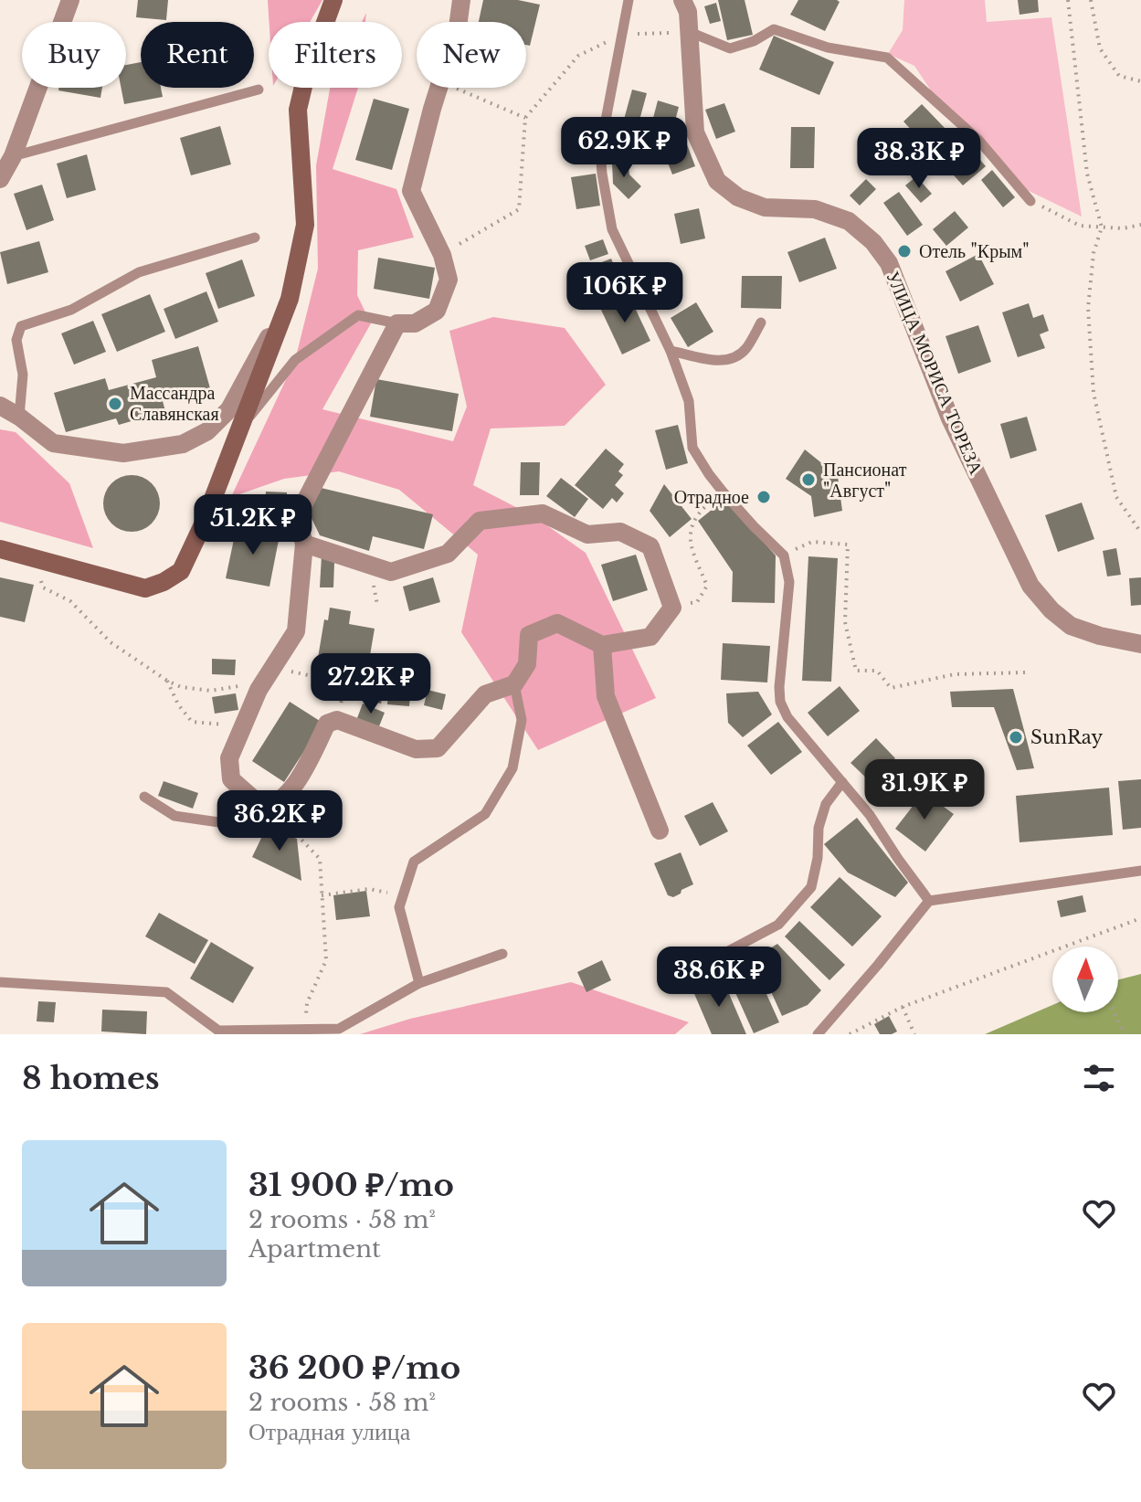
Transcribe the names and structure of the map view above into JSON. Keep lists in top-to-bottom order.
{
  "streets": {
    "street": ["УЛИЦА МОРИСА ТОРЕЗА"]
  },
  "places": [
    "Отель \"Крым\"",
    "Массандра Славянская",
    "Пансионат \"Август\"",
    "Отрадное",
    "SunRay"
  ],
  "north": "top",
  "page": {
    "chip": [
      "Buy",
      "Rent",
      "Filters",
      "New"
    ],
    "price": [
      "62.9K ₽",
      "38.3K ₽",
      "106K ₽",
      "51.2K ₽",
      "27.2K ₽",
      "31.9K ₽",
      "36.2K ₽",
      "38.6K ₽"
    ],
    "heading": "8 homes",
    "list": [
      {
        "name": "31 900 ₽/mo",
        "note": "2 rooms · 58 m² · Apartment"
      },
      {
        "name": "36 200 ₽/mo",
        "note": "2 rooms · 58 m² · Отрадная улица"
      }
    ]
  }
}
